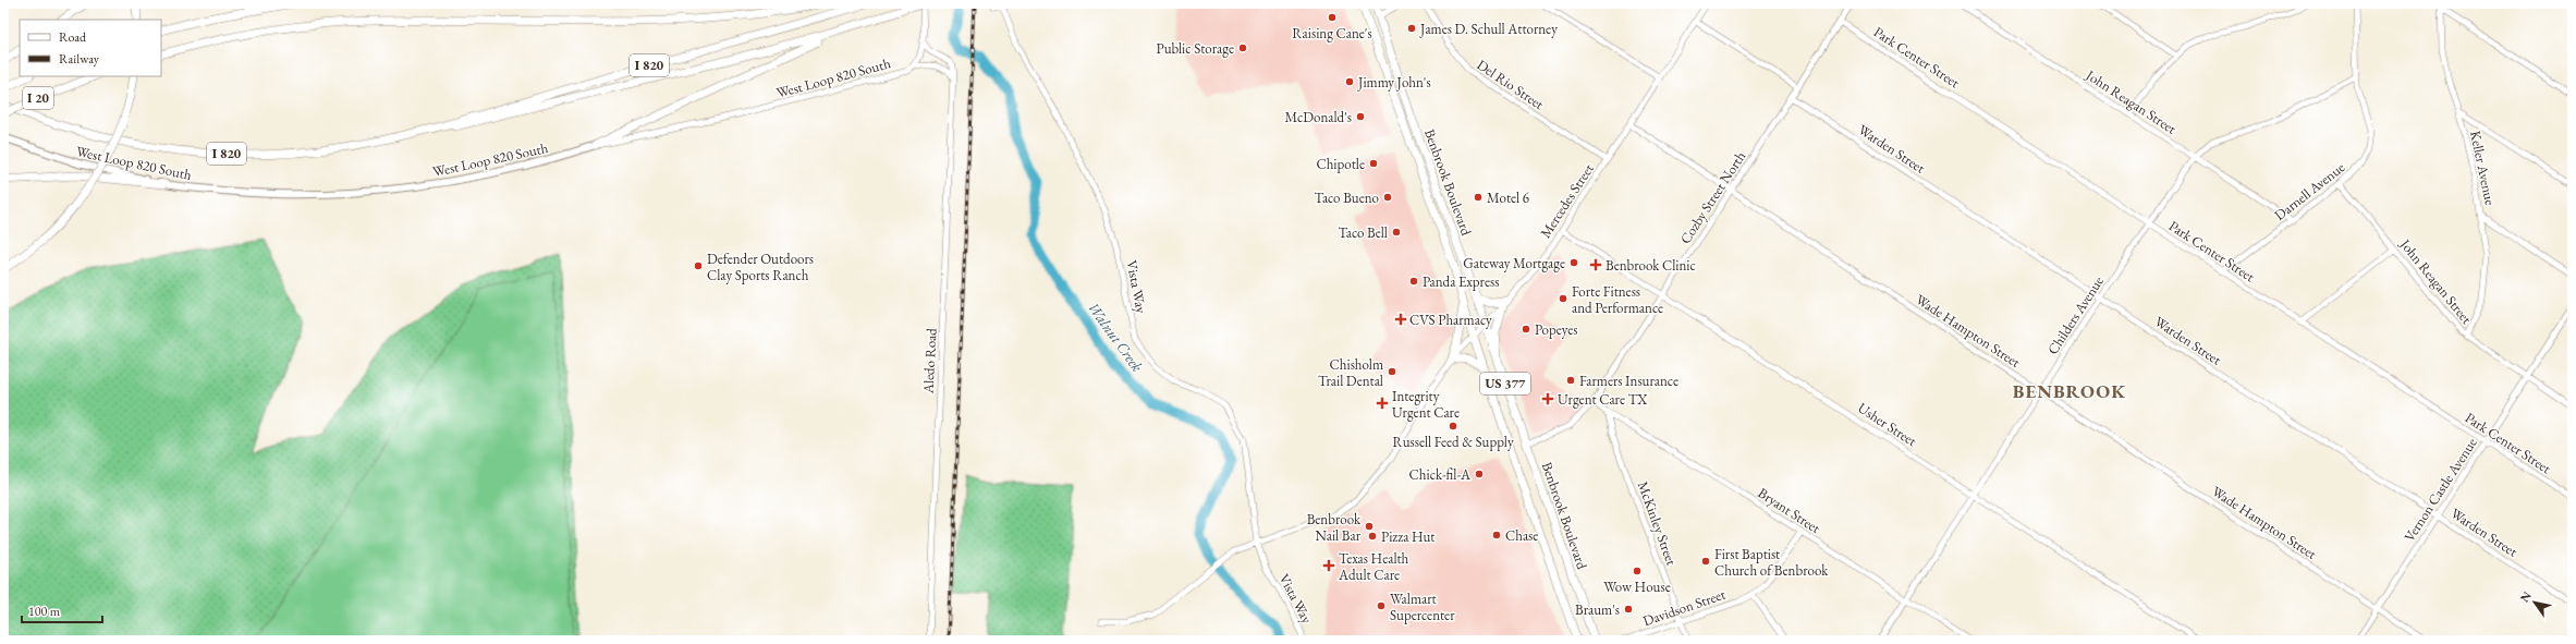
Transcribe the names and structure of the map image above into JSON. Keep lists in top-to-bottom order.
{
  "streets": {
    "highway": [
      "I 820",
      "I 20",
      "Benbrook Boulevard",
      "US 377"
    ],
    "main road": ["West Loop 820 South"],
    "street": [
      "Park Center Street",
      "Del Rio Street",
      "John Reagan Street",
      "Warden Street",
      "Keller Avenue",
      "Darnell Avenue",
      "Cozby Street North",
      "Mercedes Street",
      "Vista Way",
      "Childers Avenue",
      "Wade Hampton Street",
      "Aledo Road",
      "Usher Street",
      "Vernon Castle Avenue",
      "Bryant Street",
      "McKinley Street",
      "Davidson Street"
    ]
  },
  "crossings": [
    ["Park Center Street", "Darnell Avenue"],
    ["Park Center Street", "Cozby Street North"],
    ["Park Center Street", "Childers Avenue"],
    ["Park Center Street", "Vernon Castle Avenue"],
    ["West Loop 820 South", "Aledo Road"],
    ["Del Rio Street", "Mercedes Street"],
    ["John Reagan Street", "Keller Avenue"],
    ["John Reagan Street", "Darnell Avenue"],
    ["John Reagan Street", "Childers Avenue"],
    ["John Reagan Street", "Vernon Castle Avenue"],
    ["Warden Street", "Cozby Street North"],
    ["Warden Street", "Childers Avenue"],
    ["Warden Street", "Vernon Castle Avenue"],
    ["Benbrook Boulevard", "Cozby Street North"],
    ["Benbrook Boulevard", "Mercedes Street"],
    ["Darnell Avenue", "Childers Avenue"],
    ["Cozby Street North", "Wade Hampton Street"],
    ["Cozby Street North", "Usher Street"],
    ["Cozby Street North", "Bryant Street"],
    ["Mercedes Street", "Vista Way"],
    ["Mercedes Street", "Wade Hampton Street"],
    ["Mercedes Street", "Usher Street"],
    ["Childers Avenue", "Wade Hampton Street"],
    ["Childers Avenue", "Usher Street"],
    ["Childers Avenue", "Bryant Street"],
    ["Wade Hampton Street", "Vernon Castle Avenue"],
    ["Bryant Street", "McKinley Street"],
    ["Bryant Street", "Davidson Street"],
    ["McKinley Street", "Davidson Street"]
  ],
  "districts": ["BENBROOK"],
  "water": ["Walnut Creek"],
  "places": {
    "other": [
      "Raising Cane's",
      "James D. Schull Attorney",
      "Public Storage",
      "Jimmy John's",
      "McDonald's",
      "Chipotle",
      "Taco Bueno",
      "Motel 6",
      "Taco Bell",
      "Gateway Mortgage",
      "Defender Outdoors Clay Sports Ranch",
      "Panda Express",
      "Forte Fitness and Performance",
      "Popeyes",
      "Chisholm Trail Dental",
      "Farmers Insurance",
      "Russell Feed & Supply",
      "Chick-fil-A",
      "Benbrook Nail Bar",
      "Chase",
      "Pizza Hut",
      "First Baptist Church of Benbrook",
      "Wow House",
      "Walmart Supercenter",
      "Braum's"
    ],
    "health": [
      "Benbrook Clinic",
      "CVS Pharmacy",
      "Urgent Care TX",
      "Integrity Urgent Care",
      "Texas Health Adult Care"
    ]
  },
  "legend": ["Road", "Railway"],
  "scale_bar": "100 m",
  "north": "top left"
}
